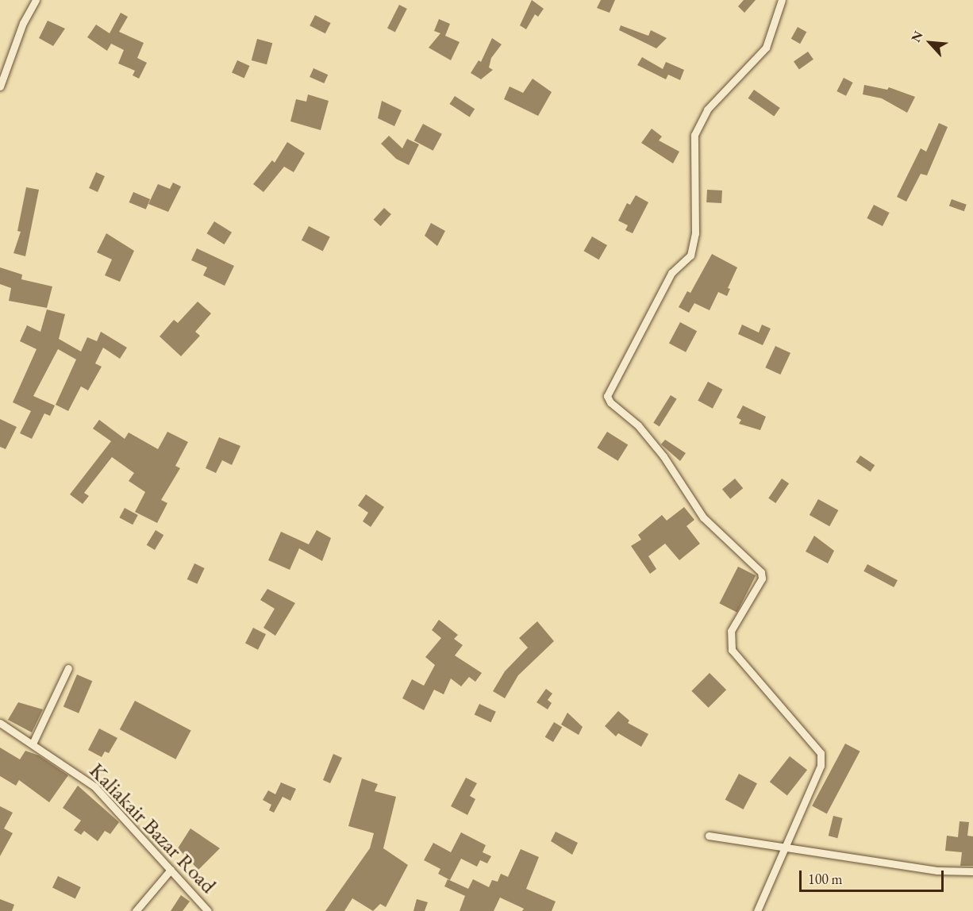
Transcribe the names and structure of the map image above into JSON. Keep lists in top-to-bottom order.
{
  "streets": {
    "street": ["Kaliakair Bazar Road"]
  },
  "scale_bar": "100 m",
  "north": "top left"
}
